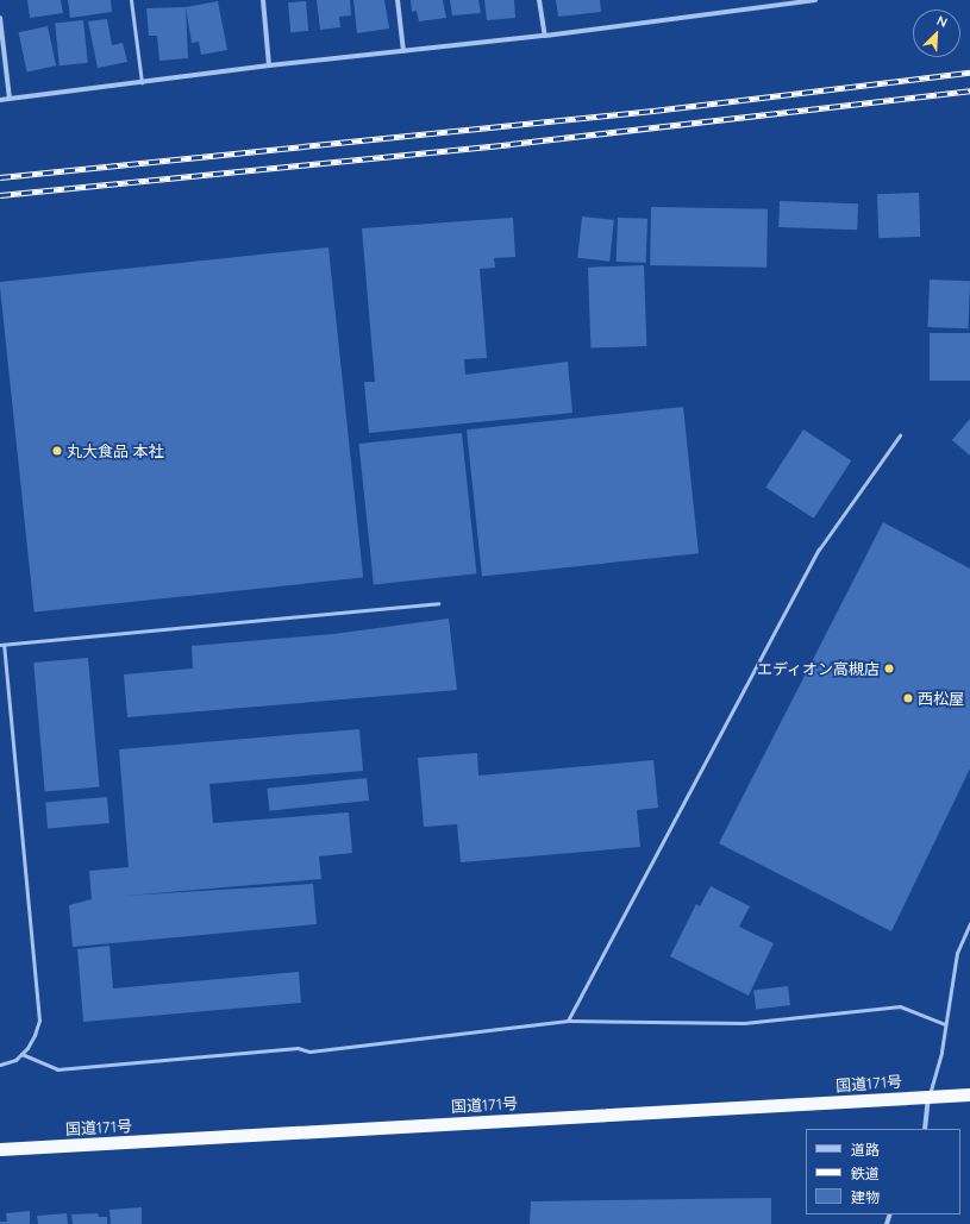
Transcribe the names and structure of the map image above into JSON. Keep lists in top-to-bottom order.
{
  "streets": {
    "highway": ["国道171号"]
  },
  "places": ["丸大食品 本社", "エディオン高槻店", "西松屋"],
  "legend": ["道路", "鉄道", "建物"],
  "north": "top right"
}
